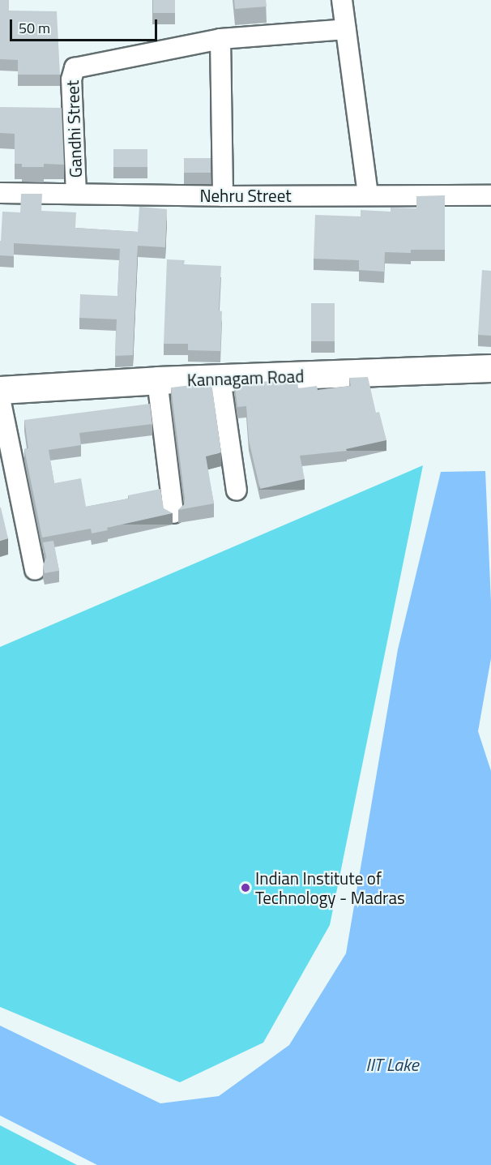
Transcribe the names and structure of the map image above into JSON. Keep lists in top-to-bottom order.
{
  "streets": {
    "street": ["Gandhi Street", "Nehru Street", "Kannagam Road"]
  },
  "crossings": [
    ["Gandhi Street", "Nehru Street"]
  ],
  "water": ["IIT Lake"],
  "places": ["Indian Institute of Technology - Madras"],
  "scale_bar": "50 m"
}
